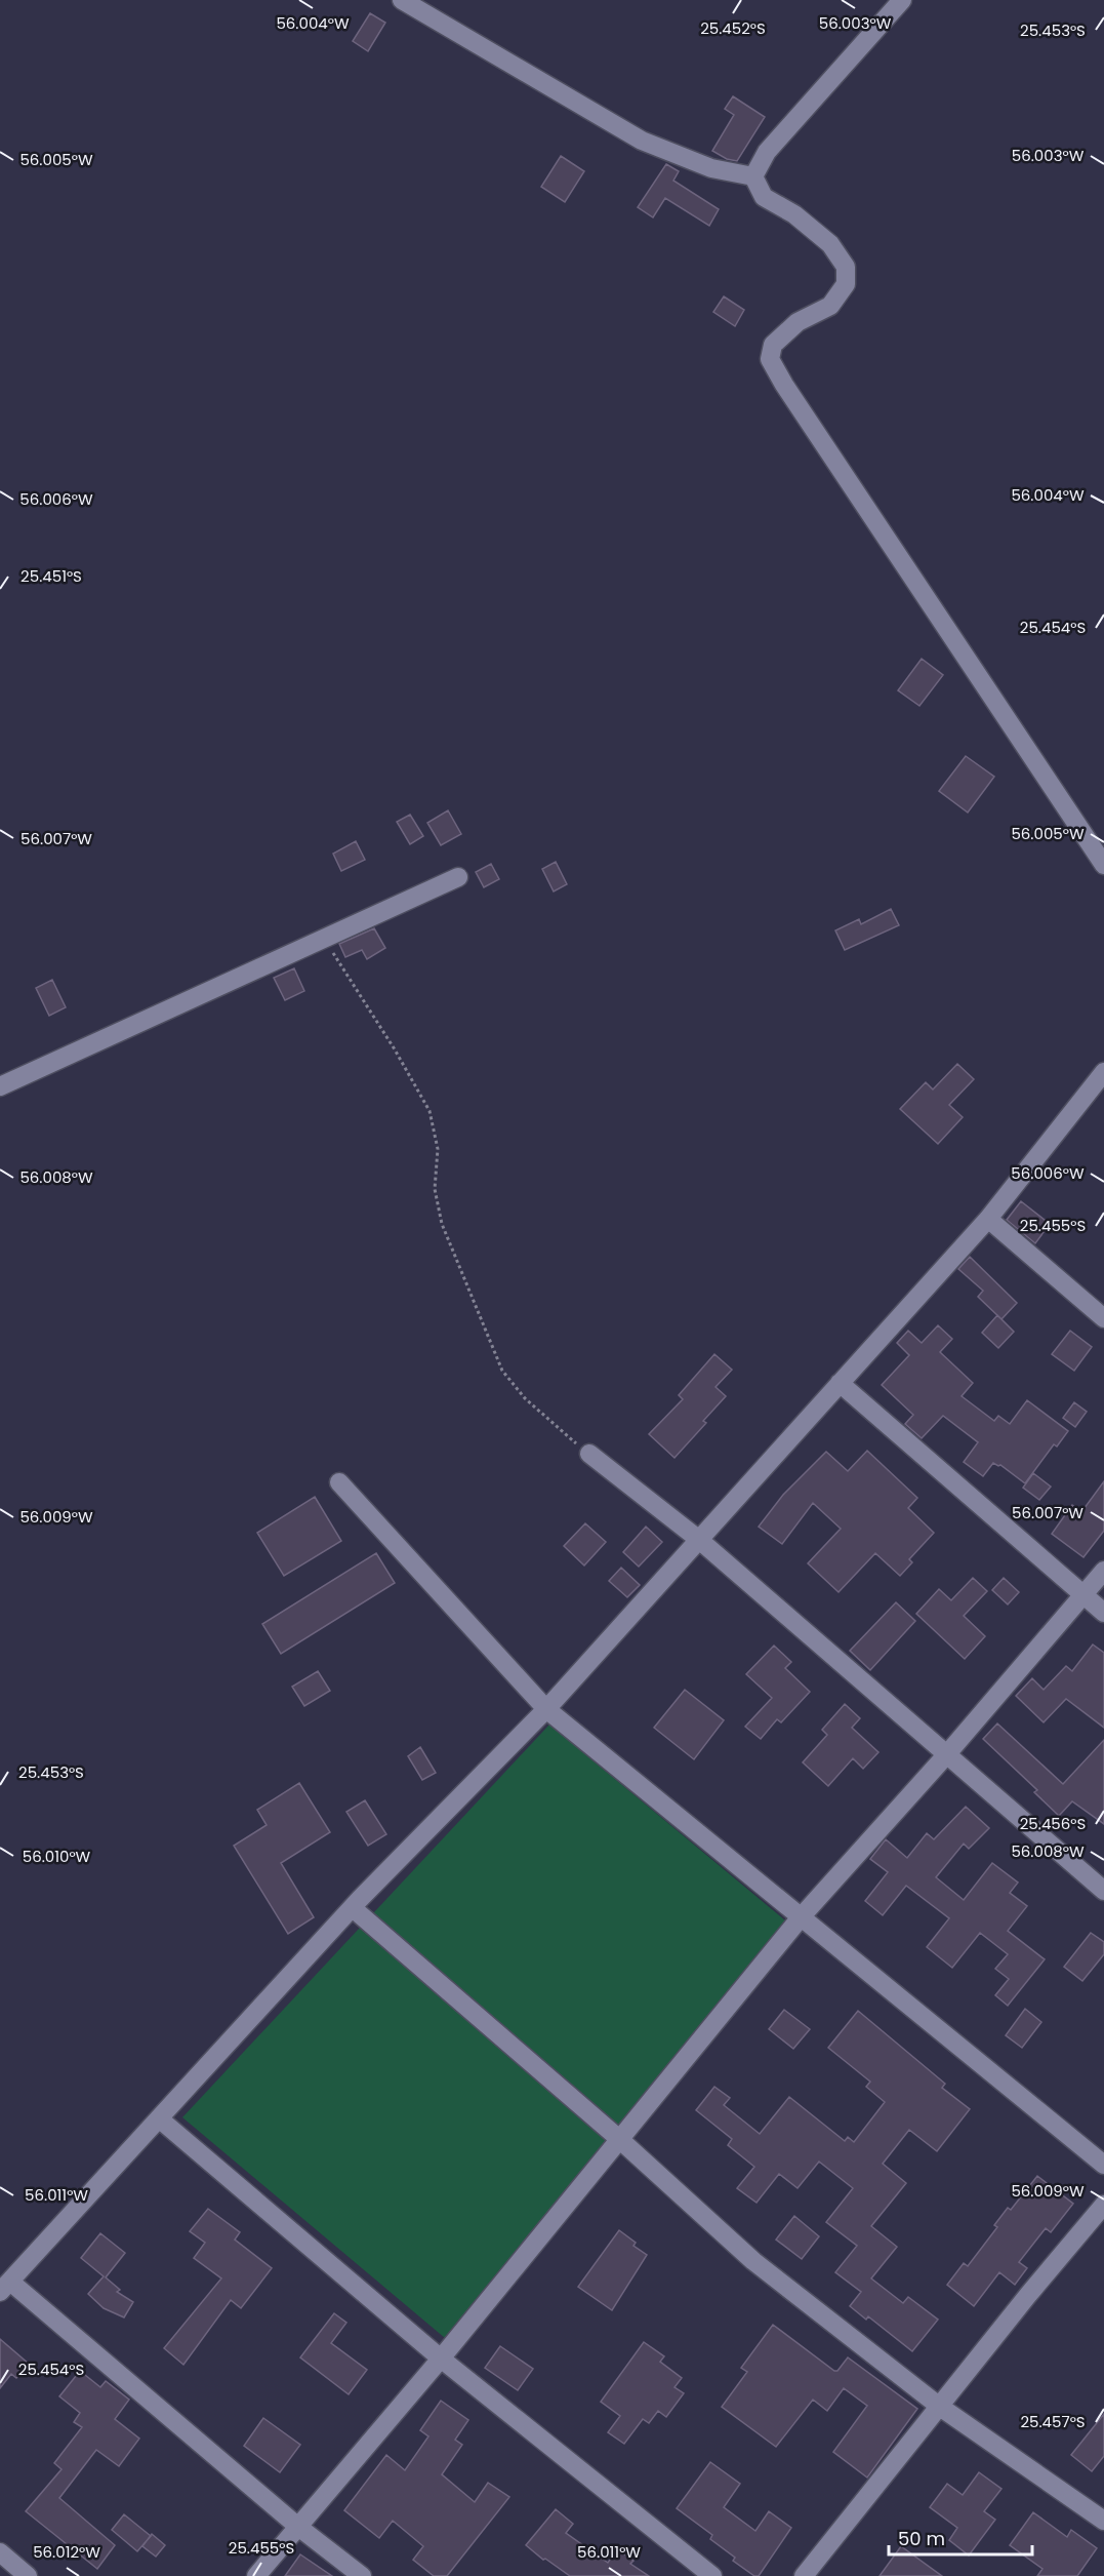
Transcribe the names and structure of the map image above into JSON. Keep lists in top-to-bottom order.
{
  "scale_bar": "50 m",
  "coordinates": [
    "56.004°W",
    "56.003°W",
    "25.452°S",
    "25.453°S",
    "56.005°W",
    "56.006°W",
    "25.451°S",
    "25.454°S",
    "56.007°W",
    "56.008°W",
    "25.455°S",
    "56.009°W",
    "25.456°S",
    "56.010°W",
    "56.011°W",
    "25.457°S",
    "56.012°W"
  ]
}
